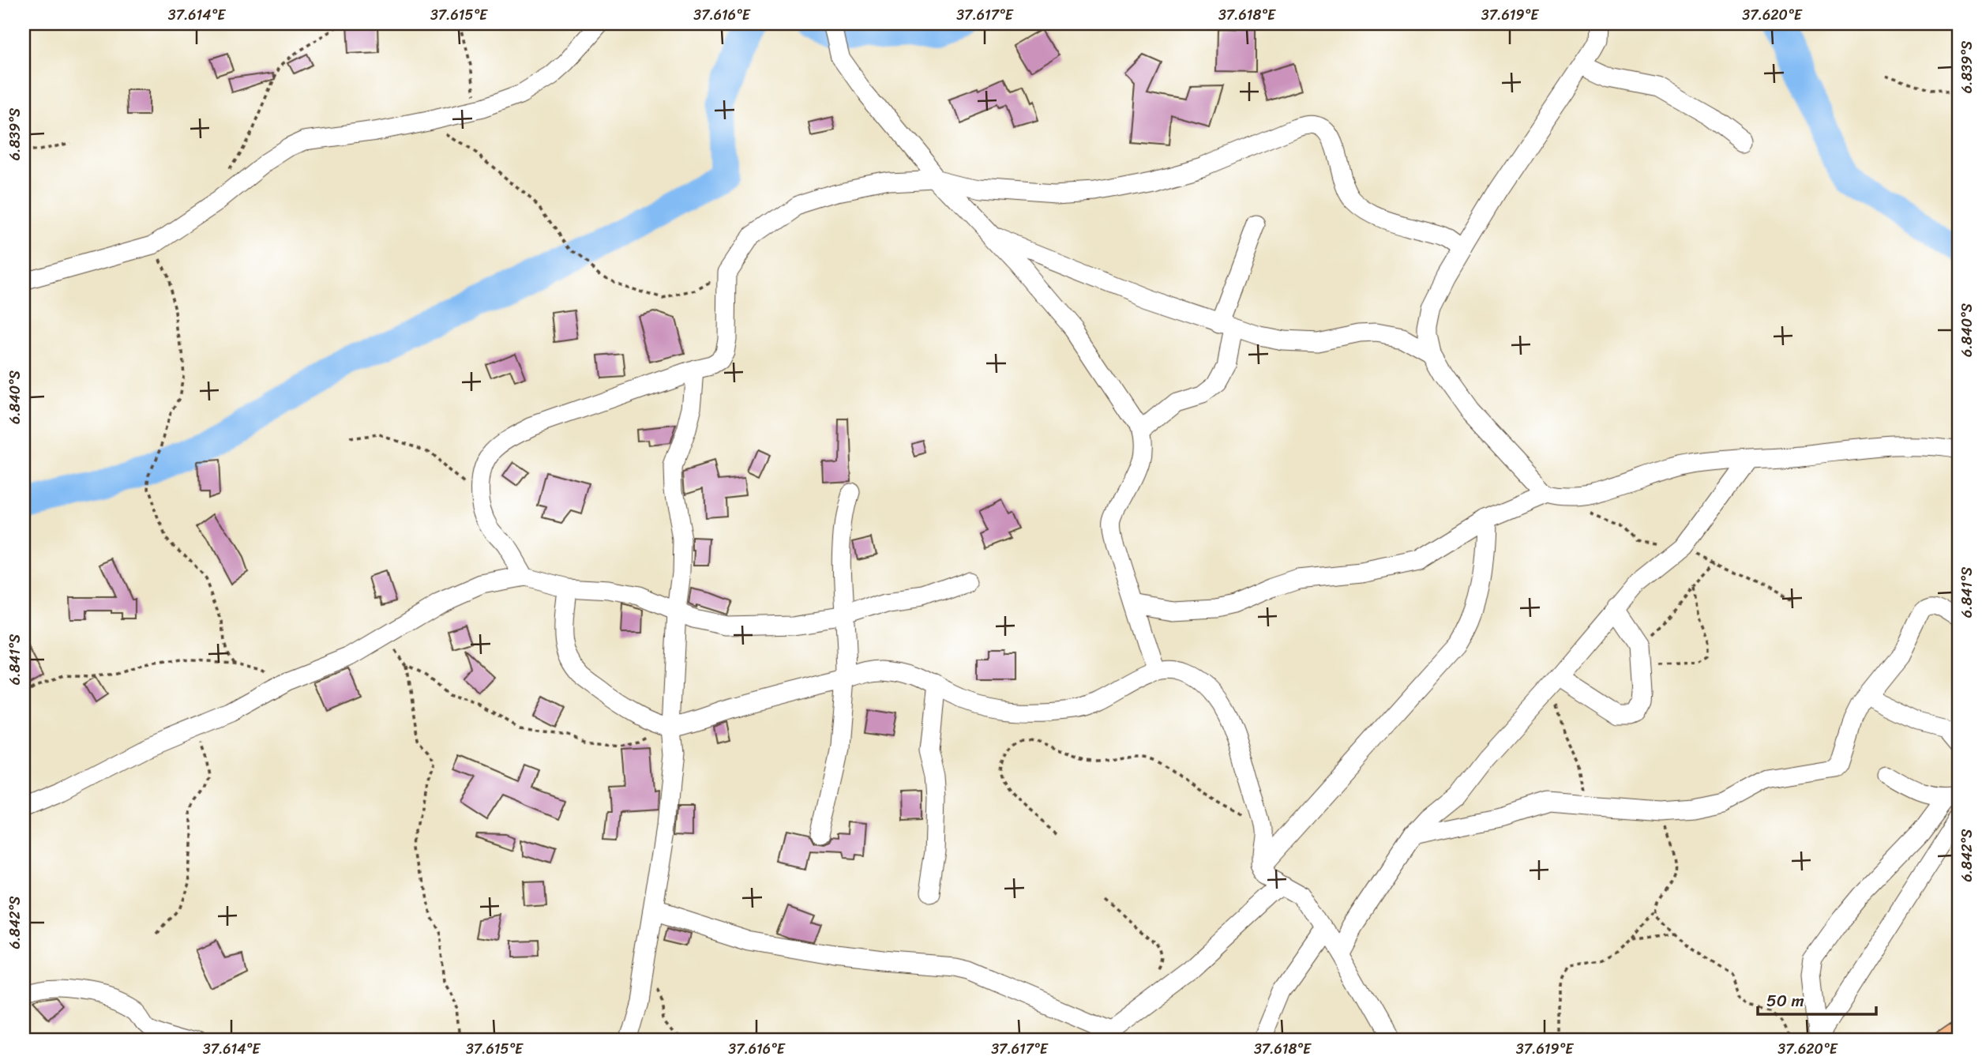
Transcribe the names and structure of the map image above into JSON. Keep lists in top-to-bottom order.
{
  "scale_bar": "50 m",
  "coordinates": [
    "37.614°E",
    "37.615°E",
    "37.616°E",
    "37.617°E",
    "37.618°E",
    "37.619°E",
    "37.620°E",
    "6.839°S",
    "6.840°S",
    "6.841°S",
    "6.842°S"
  ]
}
